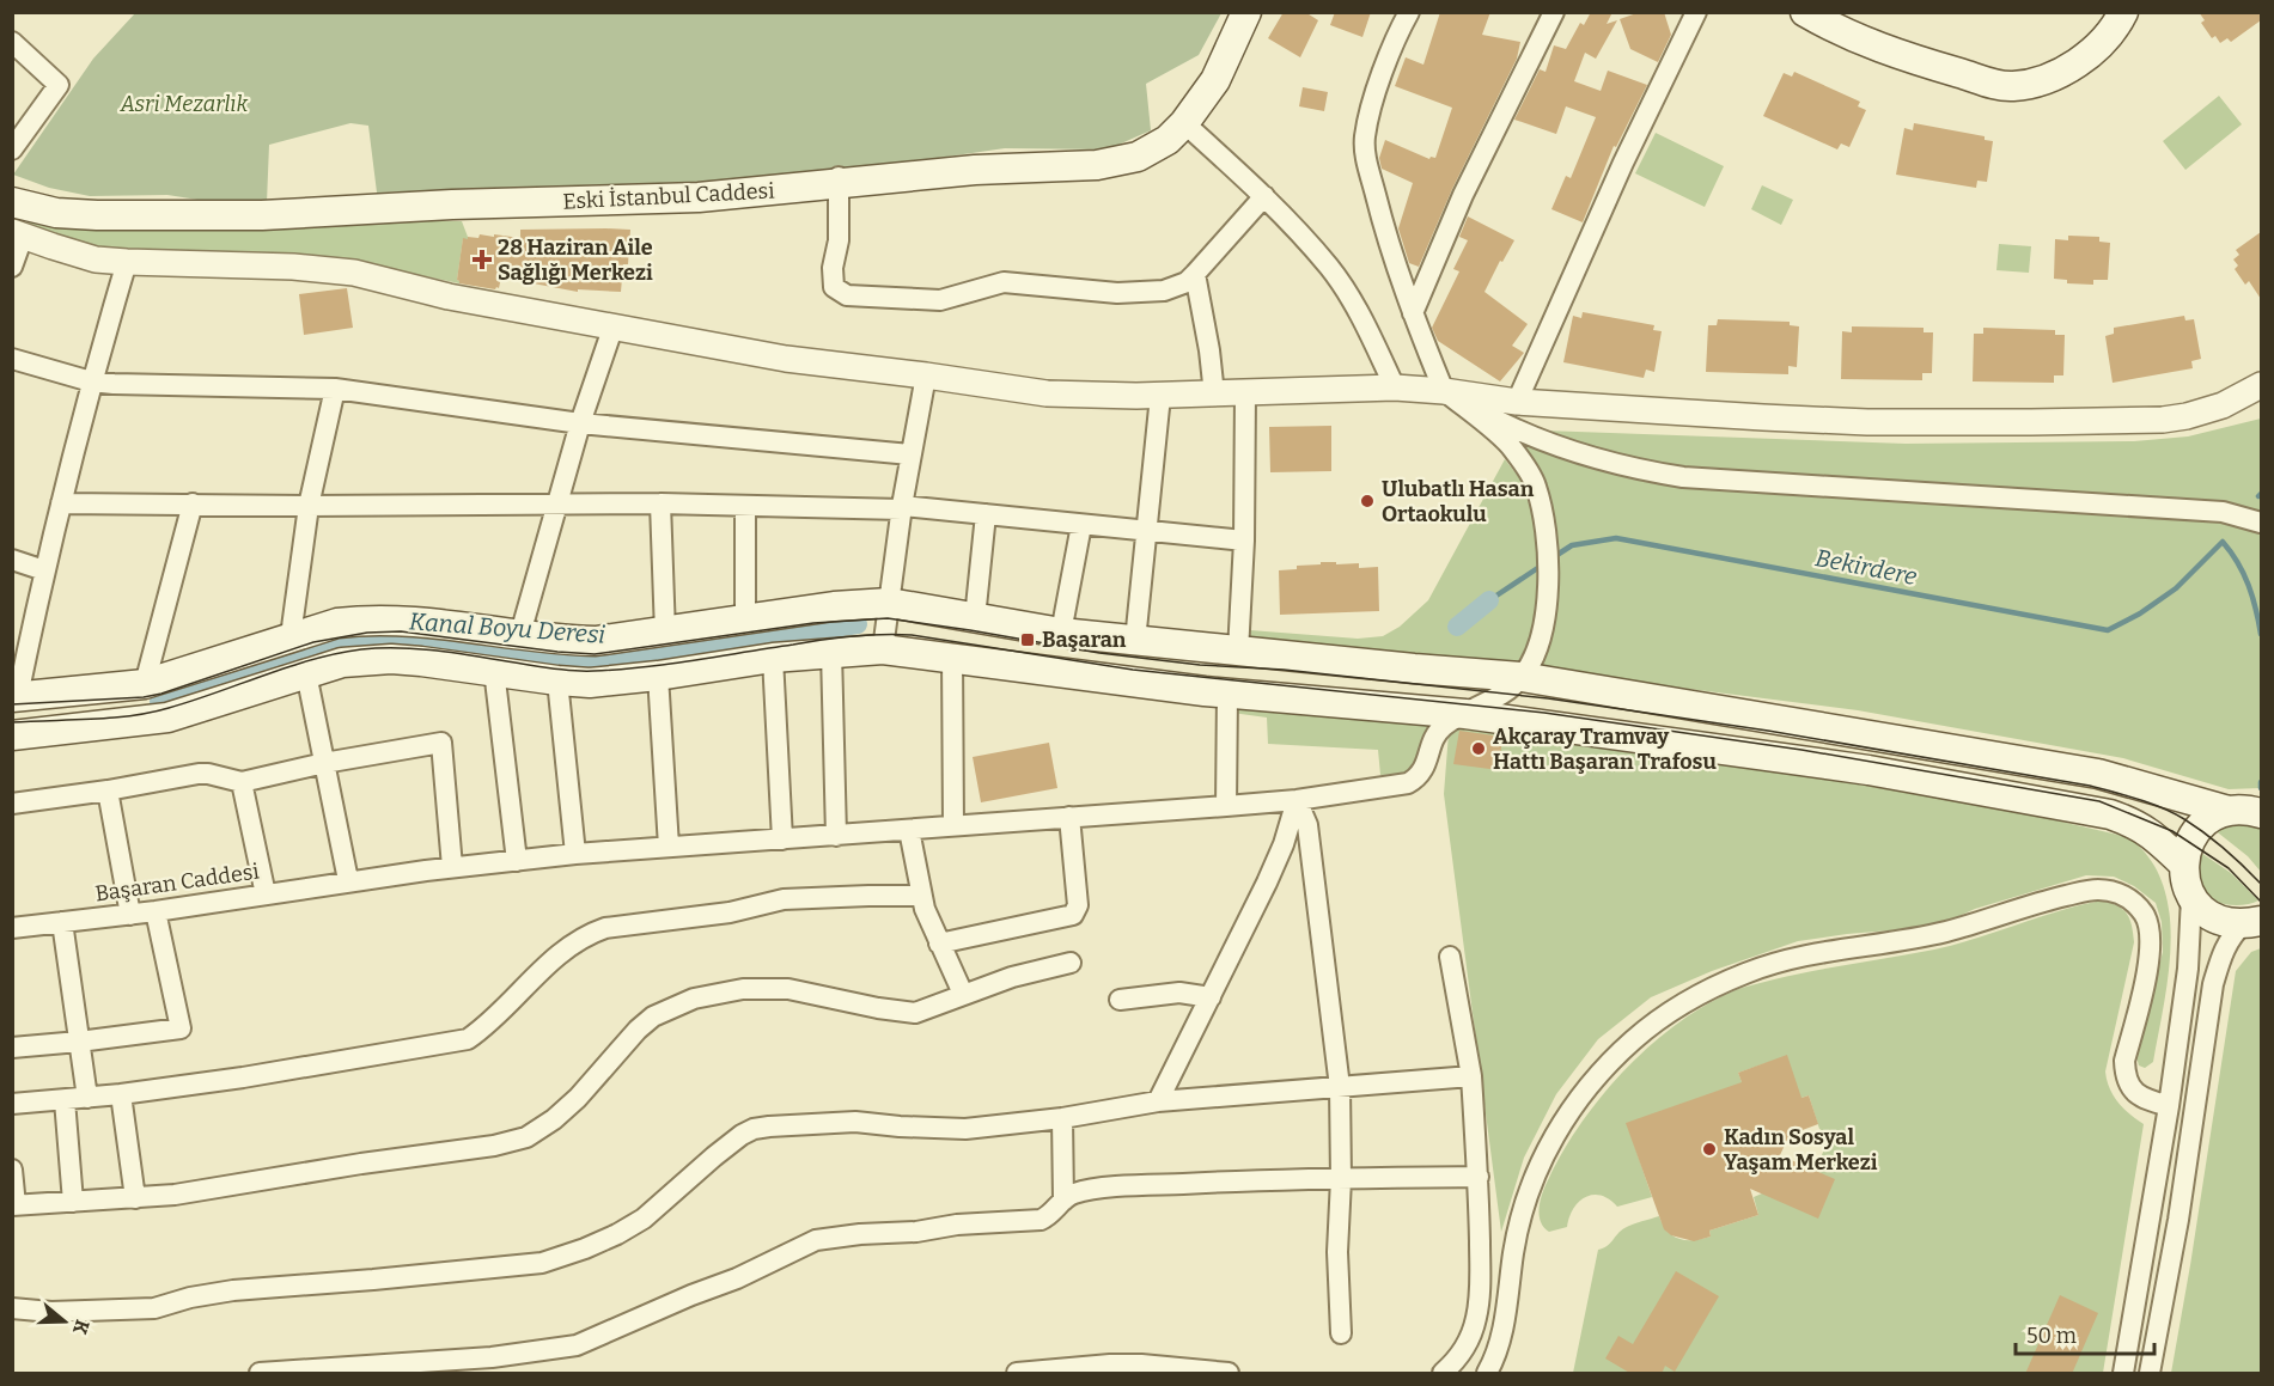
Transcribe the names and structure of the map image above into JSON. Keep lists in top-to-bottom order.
{
  "streets": {
    "main road": ["Eski İstanbul Caddesi"],
    "street": ["Başaran Caddesi"]
  },
  "water": ["Bekirdere", "Kanal Boyu Deresi"],
  "parks": ["Asri Mezarlık"],
  "places": {
    "health": ["28 Haziran Aile Sağlığı Merkezi"],
    "other": ["Ulubatlı Hasan Ortaokulu", "Akçaray Tramvay Hattı Başaran Trafosu", "Kadın Sosyal Yaşam Merkezi"],
    "transit": ["Başaran"]
  },
  "scale_bar": "50 m",
  "north": "right"
}
